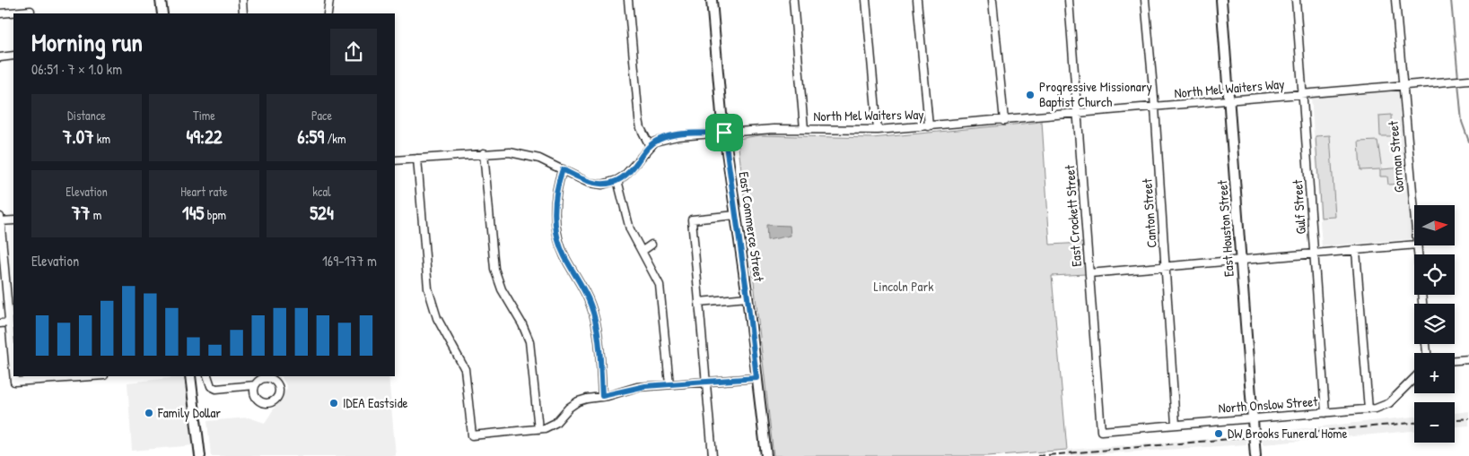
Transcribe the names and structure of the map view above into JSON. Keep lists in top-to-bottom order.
{
  "streets": {
    "main road": ["East Commerce Street", "East Houston Street"],
    "street": [
      "North Mel Waiters Way",
      "Gorman Street",
      "Gulf Street",
      "Canton Street",
      "East Crockett Street",
      "North Onslow Street"
    ]
  },
  "crossings": [
    ["North Mel Waiters Way", "Gorman Street"],
    ["North Mel Waiters Way", "Gulf Street"],
    ["North Mel Waiters Way", "Canton Street"],
    ["North Mel Waiters Way", "East Crockett Street"],
    ["North Mel Waiters Way", "East Commerce Street"],
    ["North Mel Waiters Way", "East Houston Street"],
    ["Gulf Street", "North Onslow Street"],
    ["Canton Street", "North Onslow Street"],
    ["East Crockett Street", "North Onslow Street"],
    ["East Houston Street", "North Onslow Street"]
  ],
  "parks": ["Lincoln Park"],
  "places": [
    "Progressive Missionary Baptist Church",
    "IDEA Eastside",
    "Family Dollar",
    "DW Brooks Funeral Home"
  ],
  "north": "right",
  "page": {
    "heading": ["Morning run", "06:51 · 7 × 1.0 km"],
    "stats": [
      ["Distance", "7.07 km"],
      ["Time", "49:22"],
      ["Pace", "6:59 /km"],
      ["Elevation", "77 m"],
      ["Heart rate", "145 bpm"],
      ["kcal", "524"]
    ],
    "map_buttons": ["+", "−"],
    "chart": ["Elevation", "169–177 m"]
  }
}
